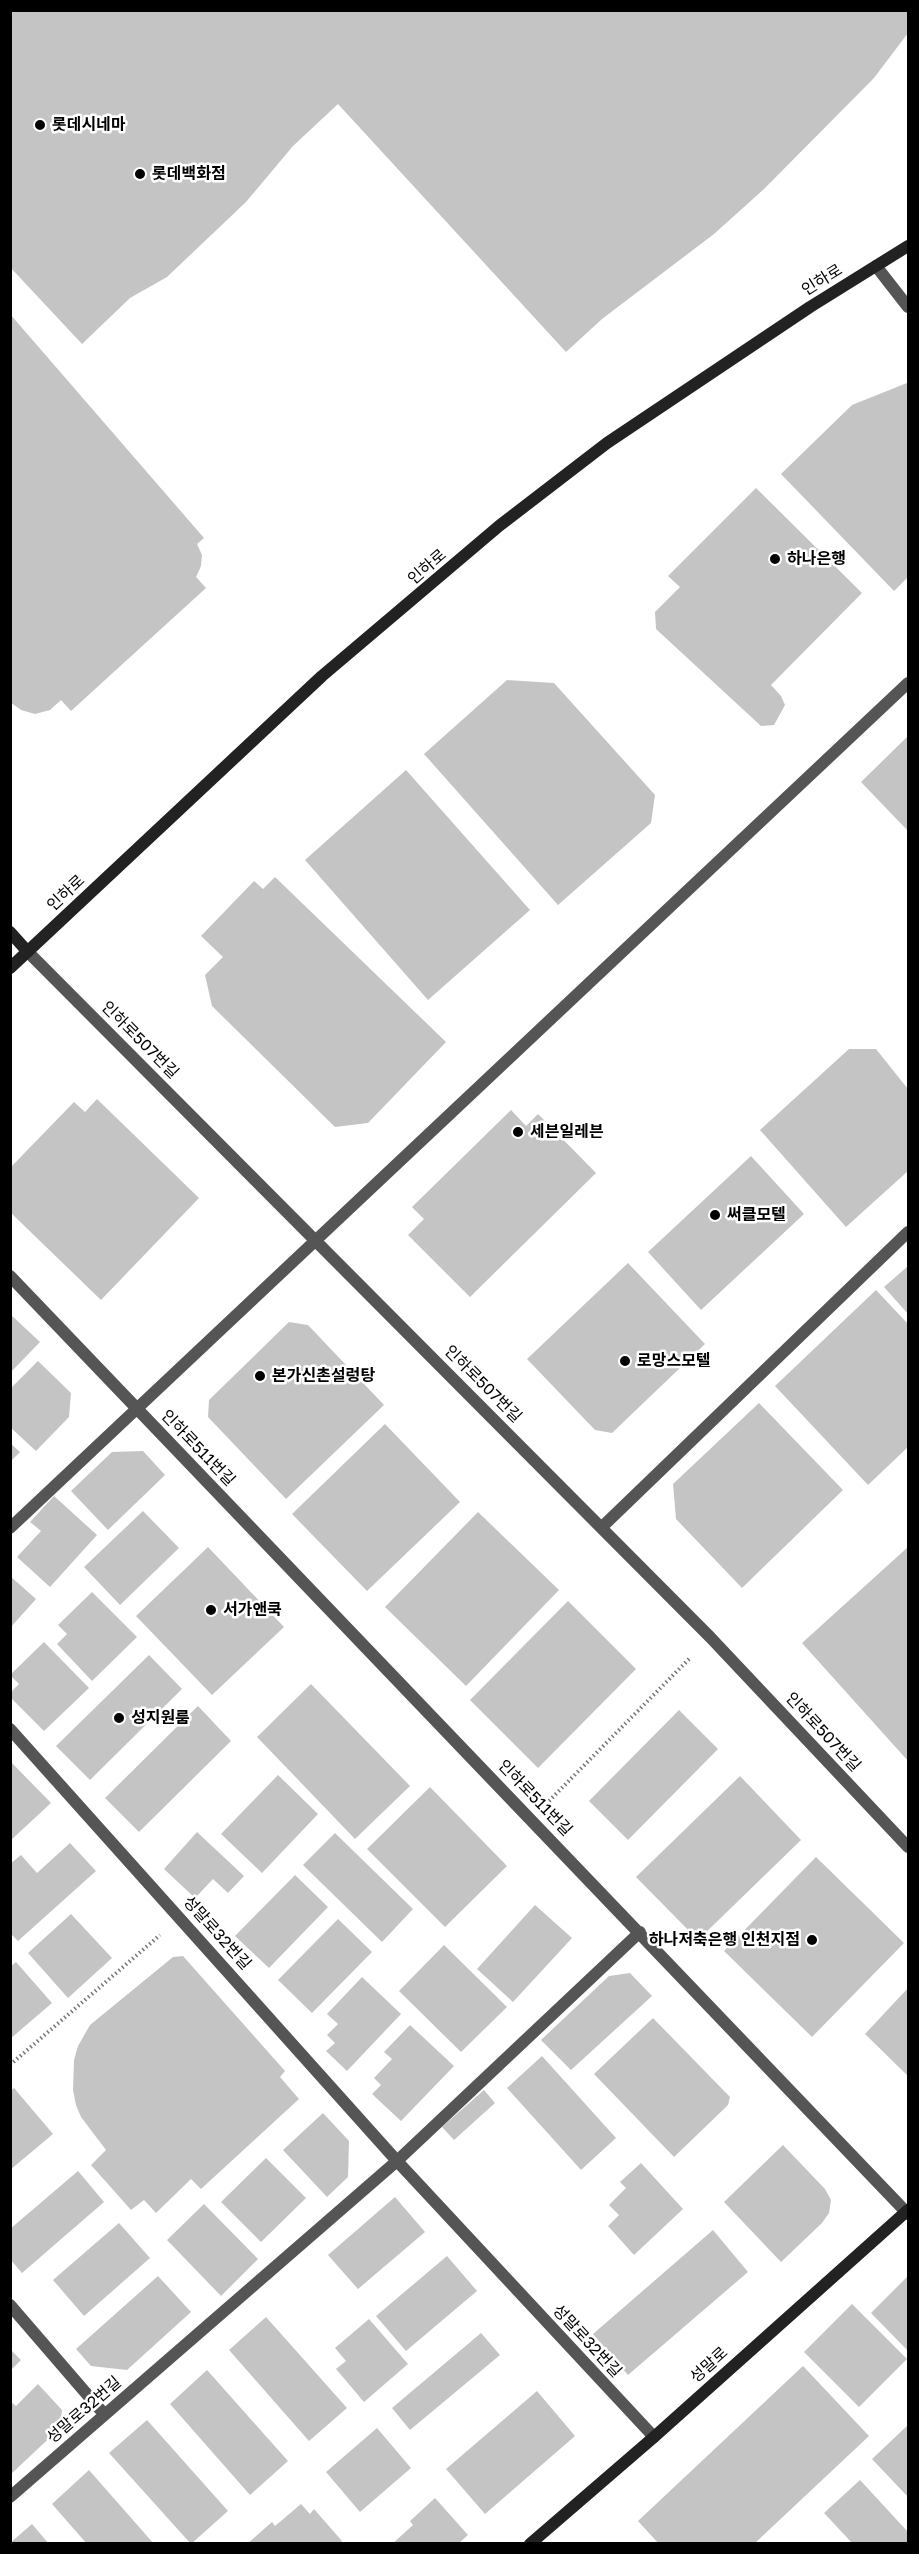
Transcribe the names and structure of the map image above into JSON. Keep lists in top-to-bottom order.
{
  "streets": {
    "main road": ["인하로", "성말로"],
    "street": ["인하로507번길", "인하로511번길", "성말로32번길"]
  },
  "crossings": [
    ["인하로", "인하로507번길"],
    ["인하로511번길", "성말로"],
    ["성말로32번길", "성말로"]
  ],
  "places": [
    "롯데시네마",
    "롯데백화점",
    "하나은행",
    "세븐일레븐",
    "써클모텔",
    "로망스모텔",
    "본가신촌설렁탕",
    "서가앤쿡",
    "성지원룸",
    "하나저축은행 인천지점"
  ]
}
